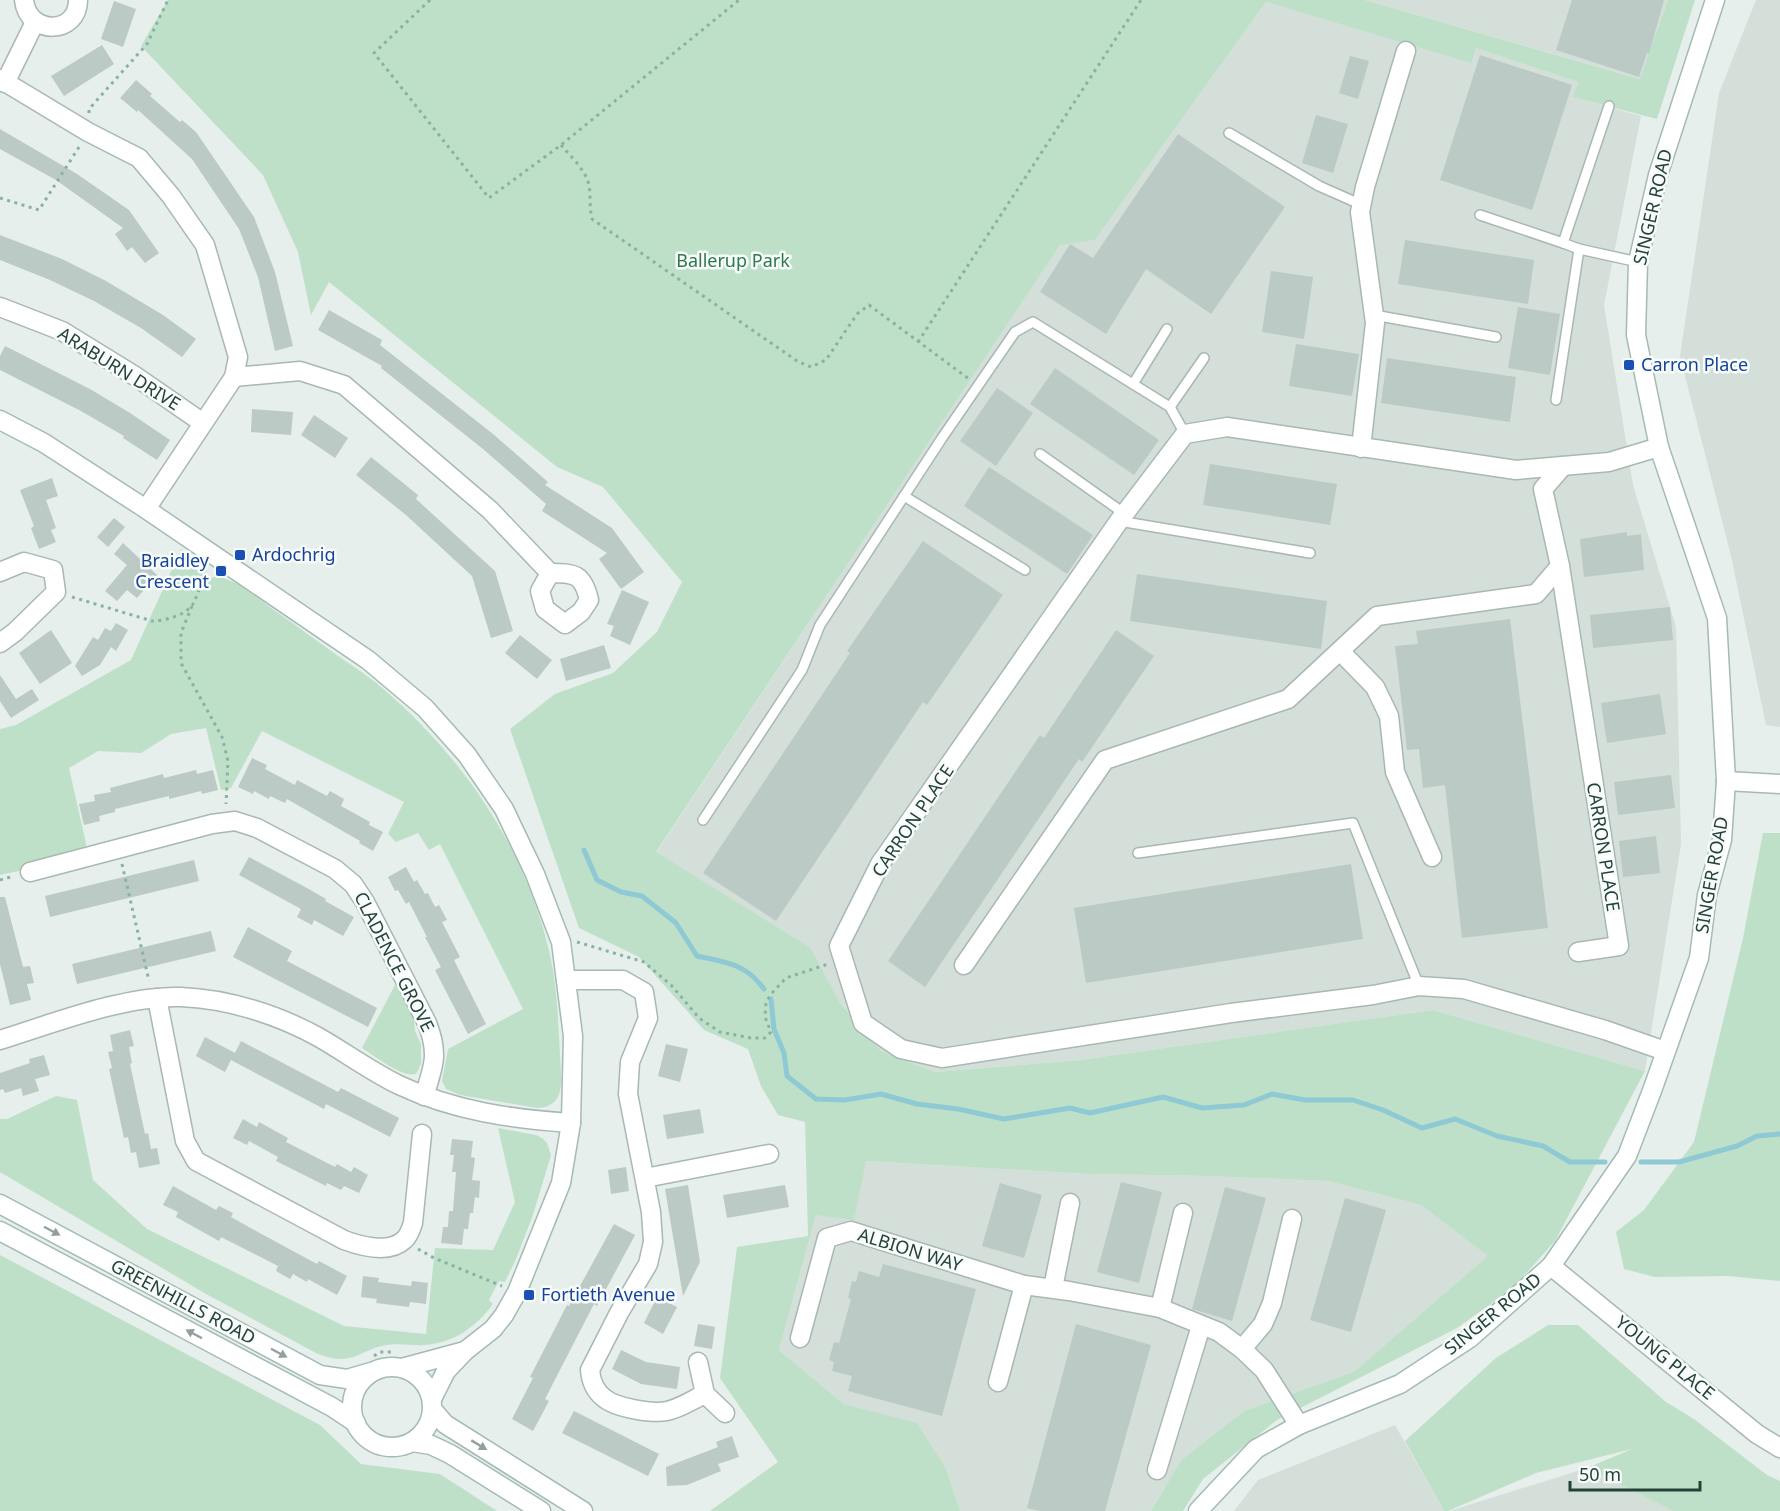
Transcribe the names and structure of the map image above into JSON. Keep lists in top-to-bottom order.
{
  "streets": {
    "street": [
      "SINGER ROAD",
      "ARABURN DRIVE",
      "CARRON PLACE",
      "CLADENCE GROVE",
      "ALBION WAY",
      "GREENHILLS ROAD",
      "YOUNG PLACE"
    ]
  },
  "crossings": [
    ["SINGER ROAD", "CARRON PLACE"],
    ["SINGER ROAD", "ALBION WAY"],
    ["SINGER ROAD", "YOUNG PLACE"]
  ],
  "parks": ["Ballerup Park"],
  "places": {
    "transit": [
      "Carron Place",
      "Ardochrig",
      "Braidley Crescent",
      "Fortieth Avenue"
    ]
  },
  "scale_bar": "50 m"
}
